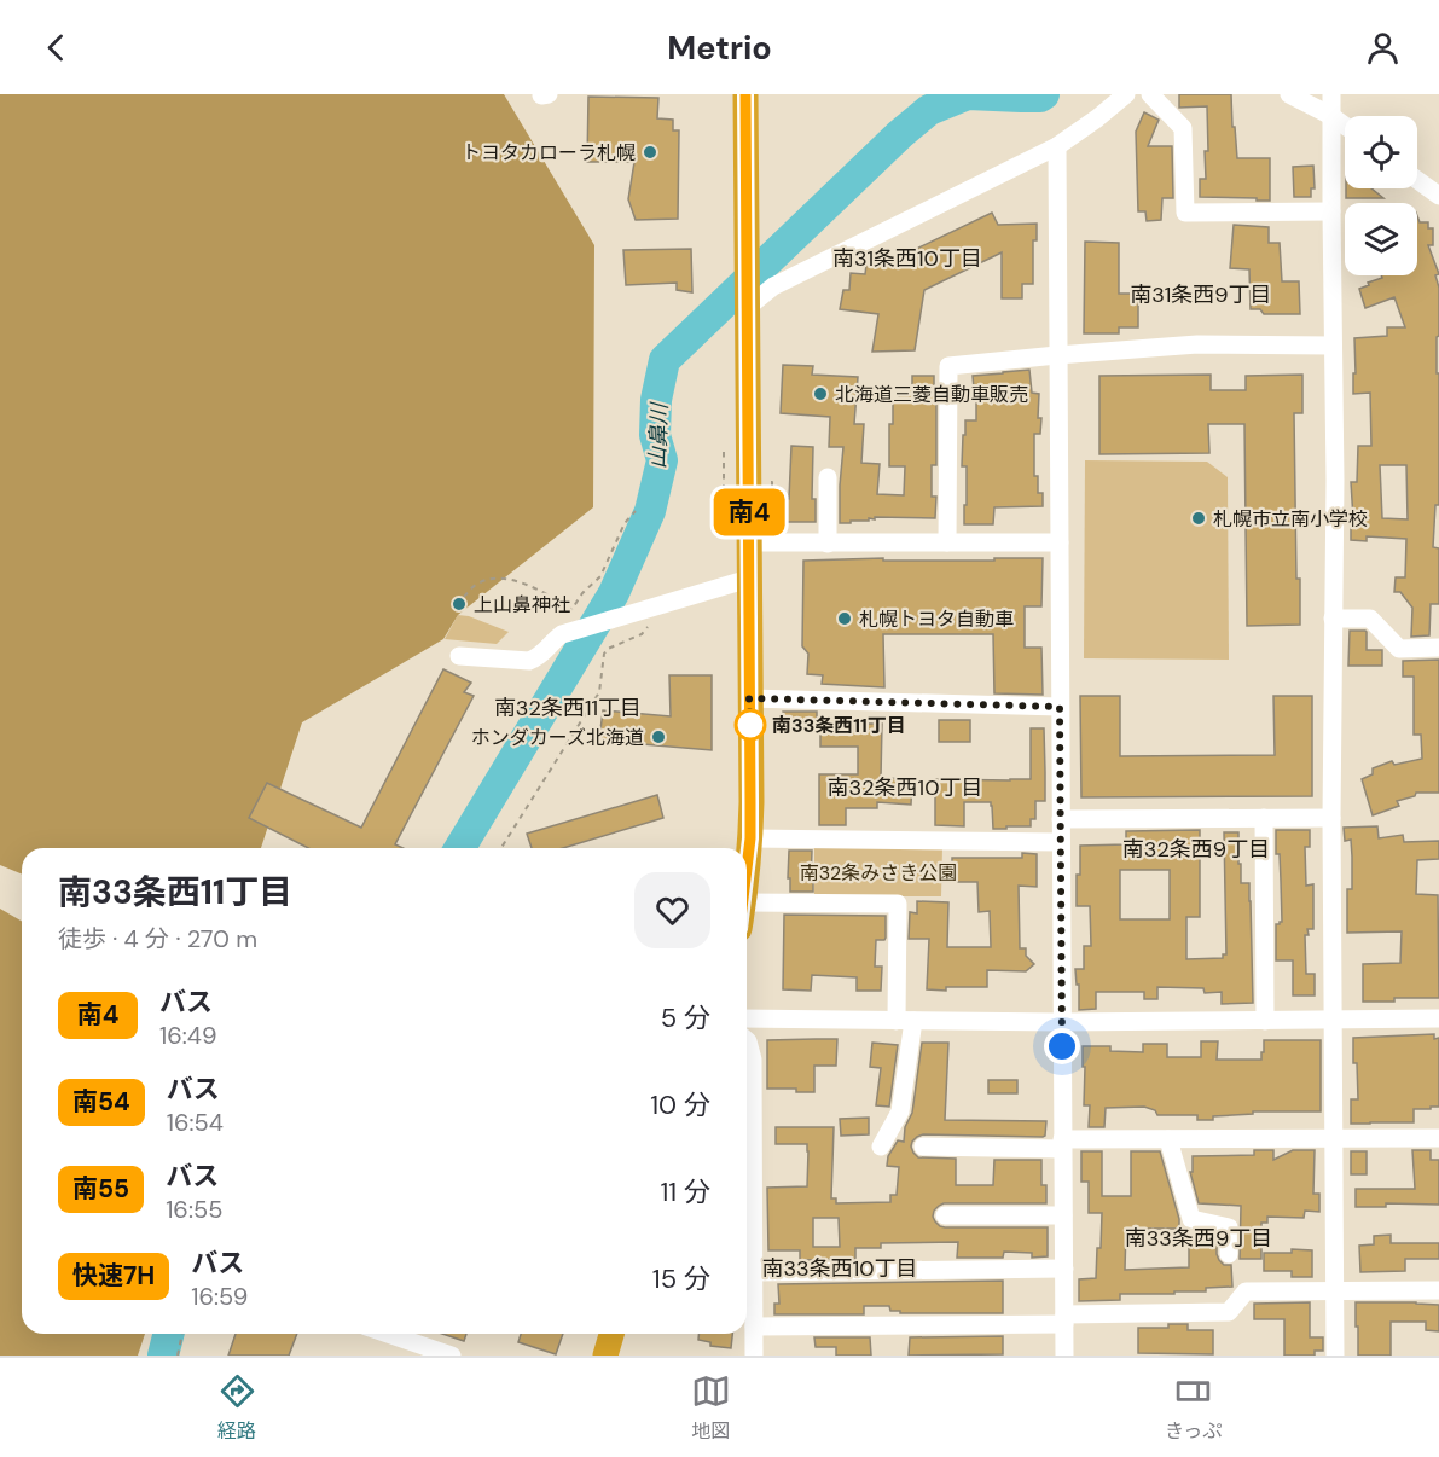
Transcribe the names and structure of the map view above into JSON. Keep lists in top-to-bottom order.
{
  "districts": [
    "南31条西10丁目",
    "南31条西9丁目",
    "南32条西11丁目",
    "南32条西10丁目",
    "南32条西9丁目",
    "南33条西9丁目",
    "南33条西10丁目"
  ],
  "water": ["山鼻川"],
  "parks": ["南32条みさき公園"],
  "places": [
    "トヨタカローラ札幌",
    "北海道三菱自動車販売",
    "札幌市立南小学校",
    "上山鼻神社",
    "札幌トヨタ自動車",
    "南33条西11丁目",
    "ホンダカーズ北海道"
  ],
  "lines": ["bus line 南4"],
  "page": {
    "header": "Metrio",
    "on_map": "南4",
    "heading": ["南33条西11丁目", "徒歩 · 4 分 · 270 m"],
    "list": [
      {
        "mark": "南4",
        "name": "バス",
        "note": "16:49",
        "value": "5 分"
      },
      {
        "mark": "南54",
        "name": "バス",
        "note": "16:54",
        "value": "10 分"
      },
      {
        "mark": "南55",
        "name": "バス",
        "note": "16:55",
        "value": "11 分"
      },
      {
        "mark": "快速7H",
        "name": "バス",
        "note": "16:59",
        "value": "15 分"
      }
    ],
    "tabs": ["経路", "地図", "きっぷ"]
  }
}
